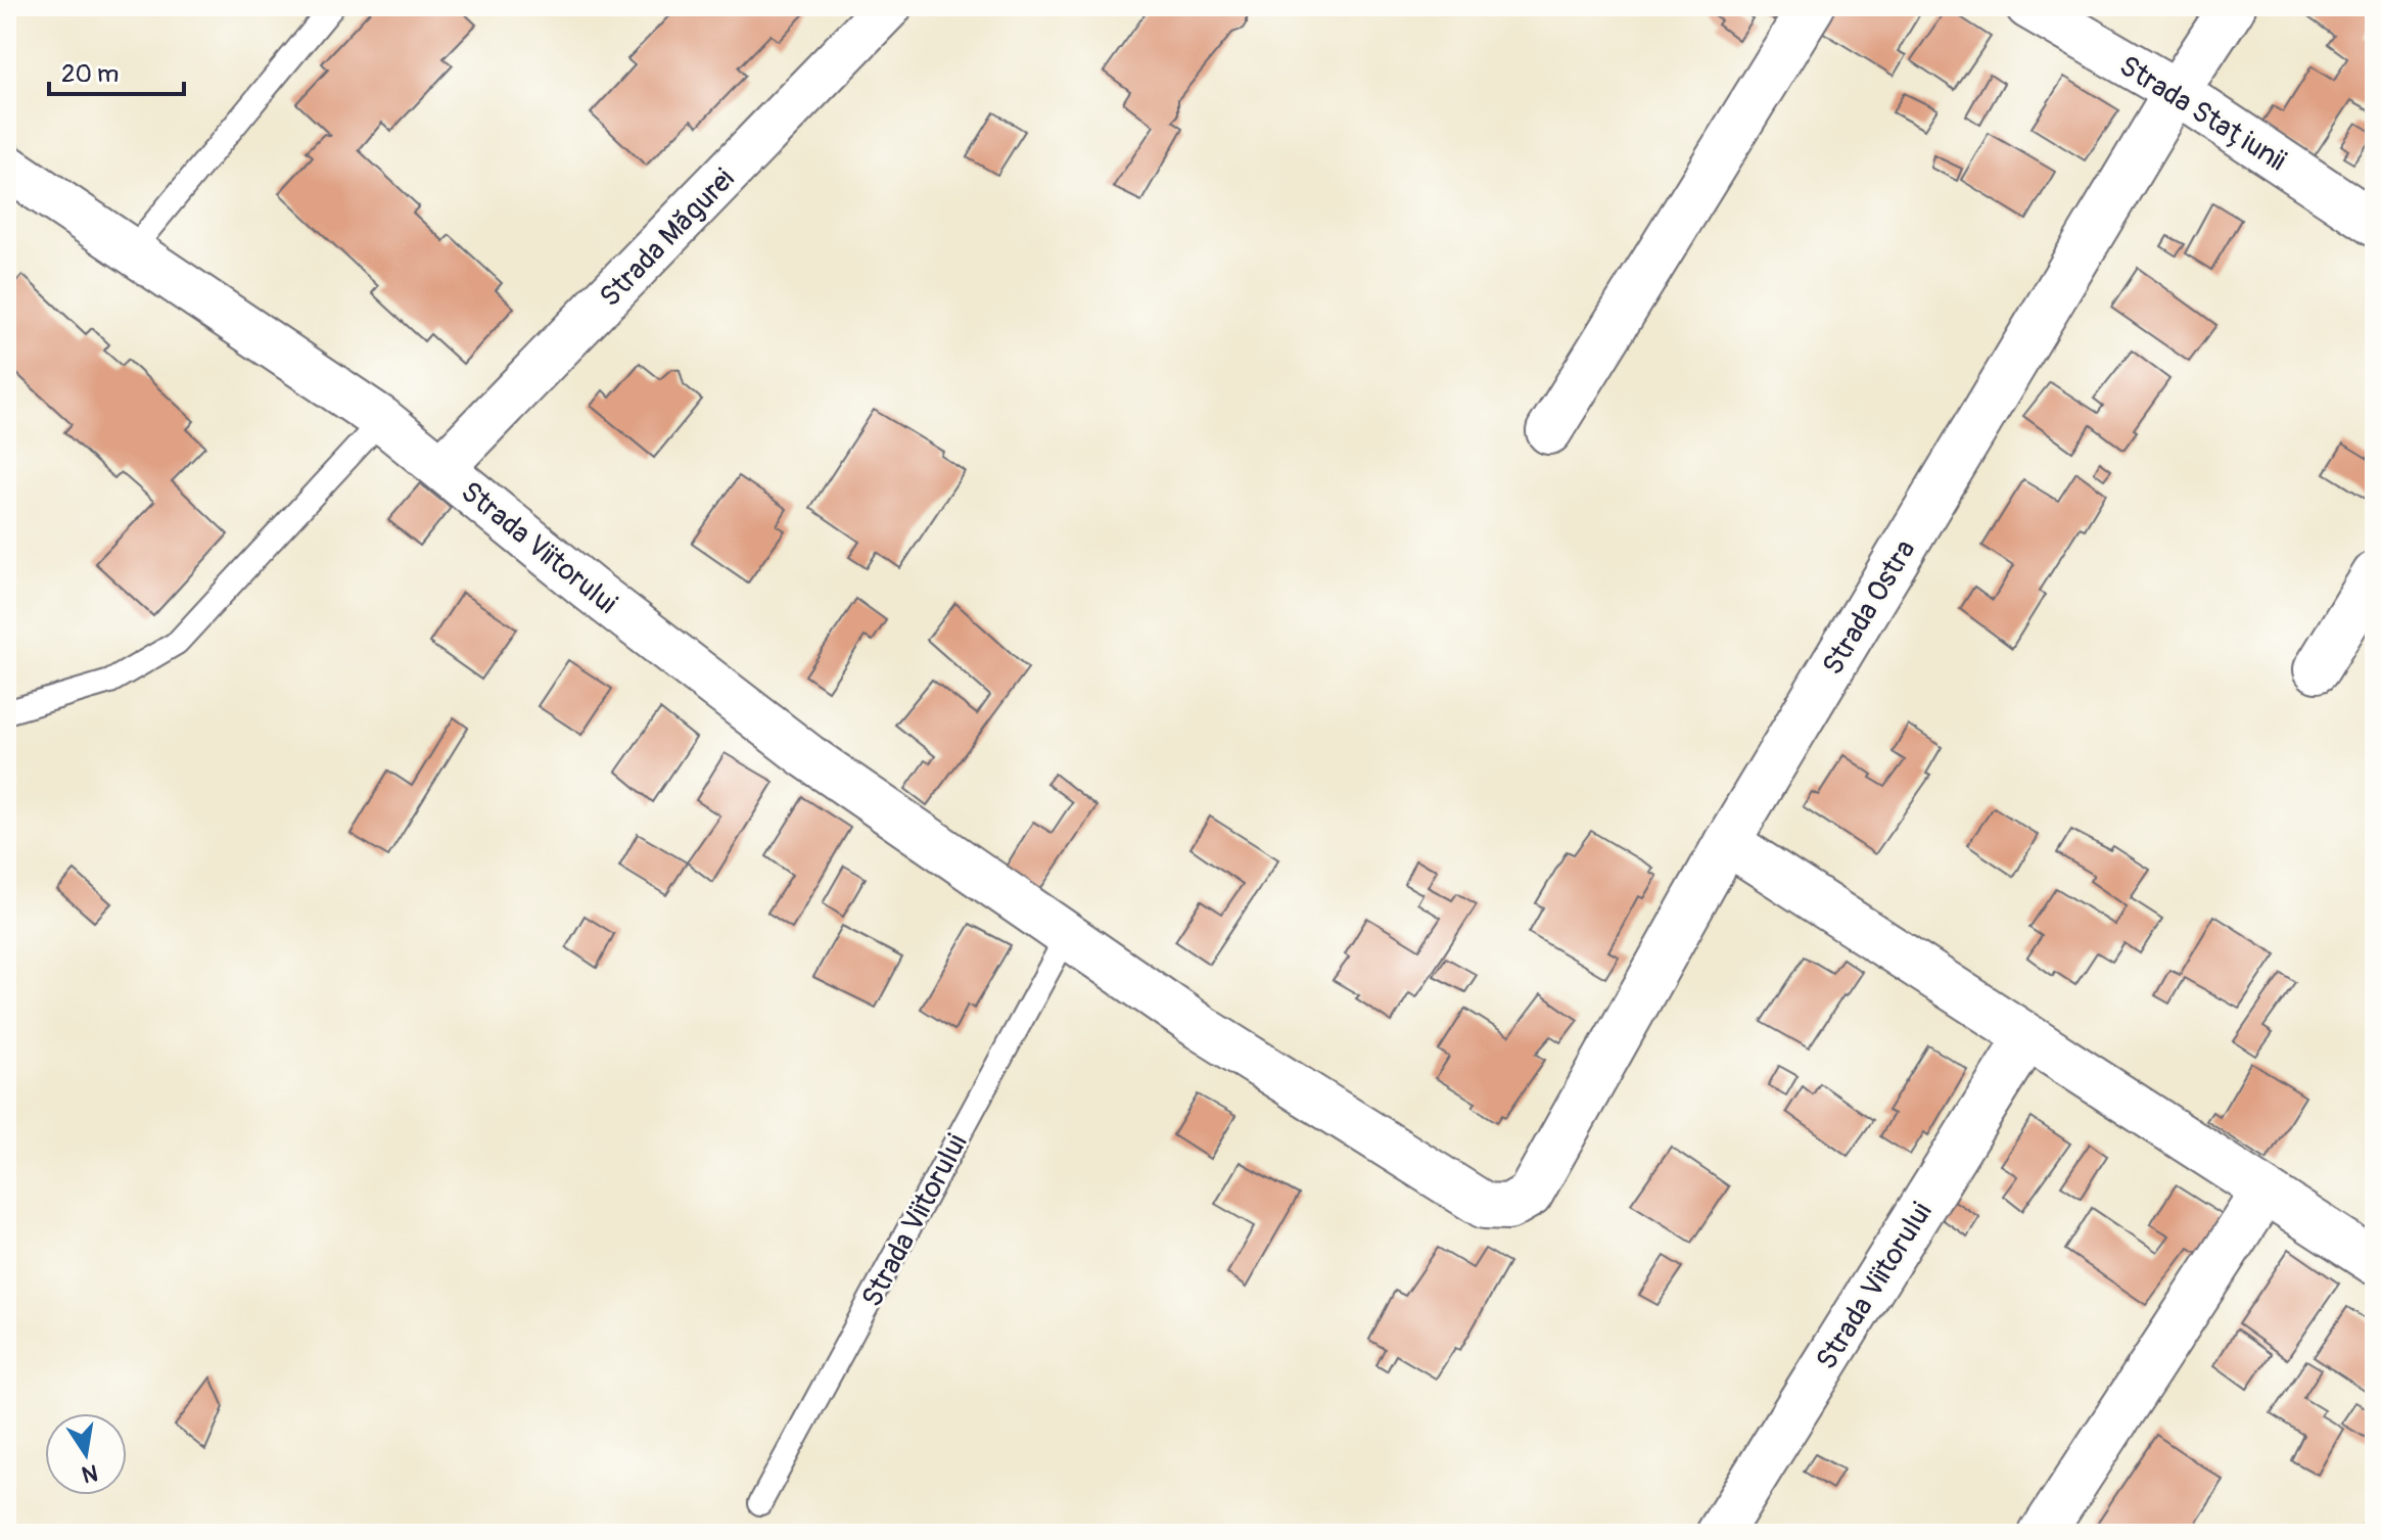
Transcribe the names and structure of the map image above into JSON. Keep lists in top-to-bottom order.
{
  "streets": {
    "street": [
      "Strada Stațiunii",
      "Strada Măgurei",
      "Strada Viitorului",
      "Strada Ostra"
    ]
  },
  "crossings": [
    ["Strada Stațiunii", "Strada Ostra"],
    ["Strada Măgurei", "Strada Viitorului"],
    ["Strada Viitorului", "Strada Ostra"]
  ],
  "scale_bar": "20 m",
  "north": "bottom"
}
